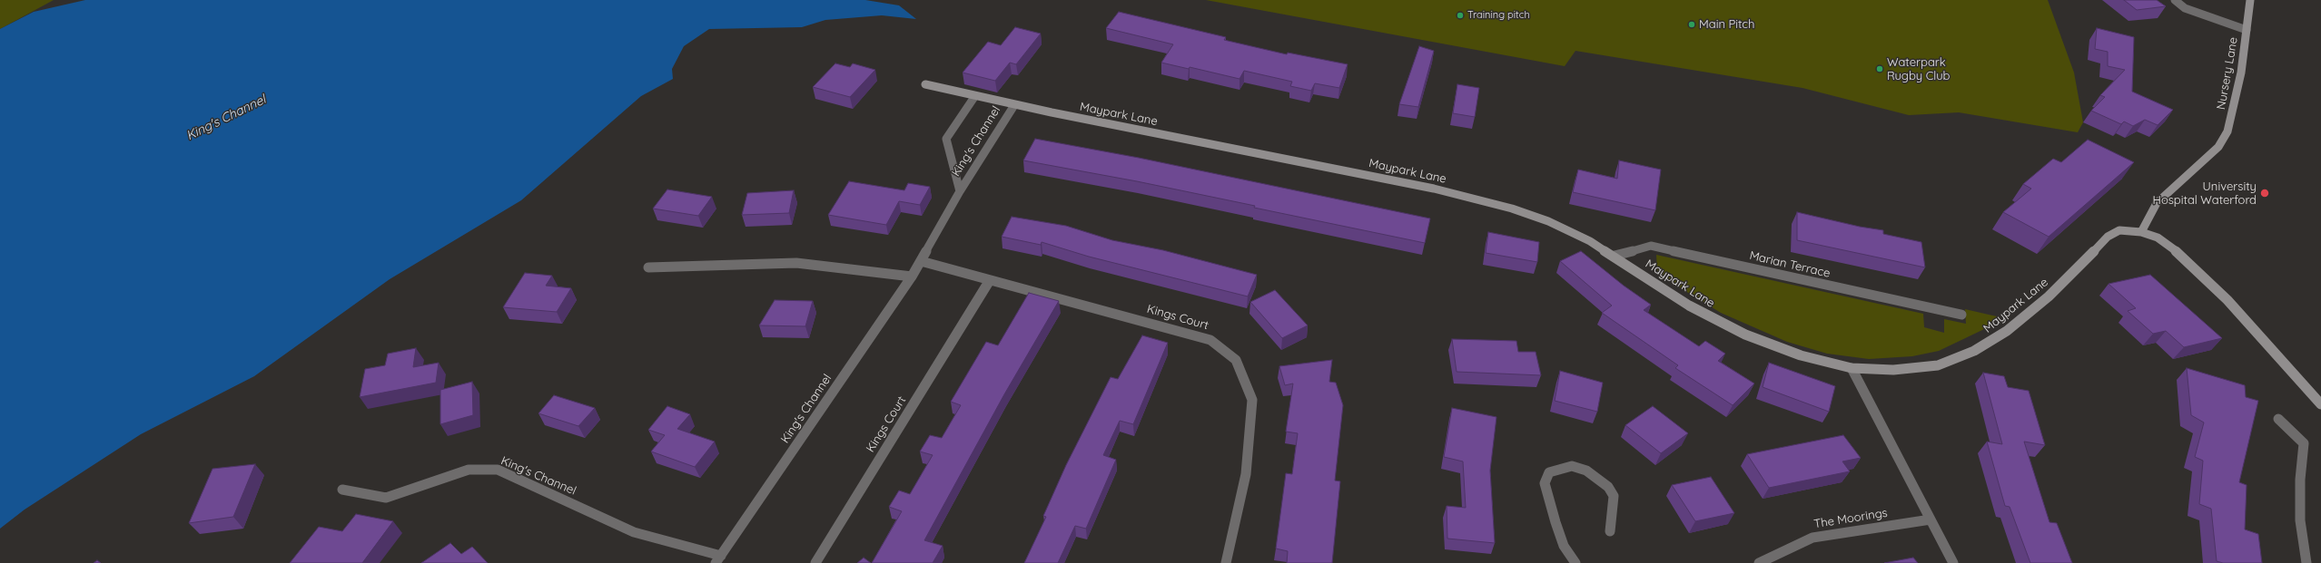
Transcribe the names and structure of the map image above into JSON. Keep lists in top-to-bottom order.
{
  "streets": {
    "street": [
      "Nursery Lane",
      "Maypark Lane",
      "King's Channel",
      "Marian Terrace",
      "Kings Court",
      "The Moorings"
    ]
  },
  "crossings": [
    ["Nursery Lane", "Maypark Lane"],
    ["Maypark Lane", "King's Channel"],
    ["Maypark Lane", "Marian Terrace"],
    ["King's Channel", "Kings Court"]
  ],
  "water": ["King's Channel"],
  "places": [
    "Training pitch",
    "Main Pitch",
    "Waterpark Rugby Club",
    "University Hospital Waterford"
  ]
}
